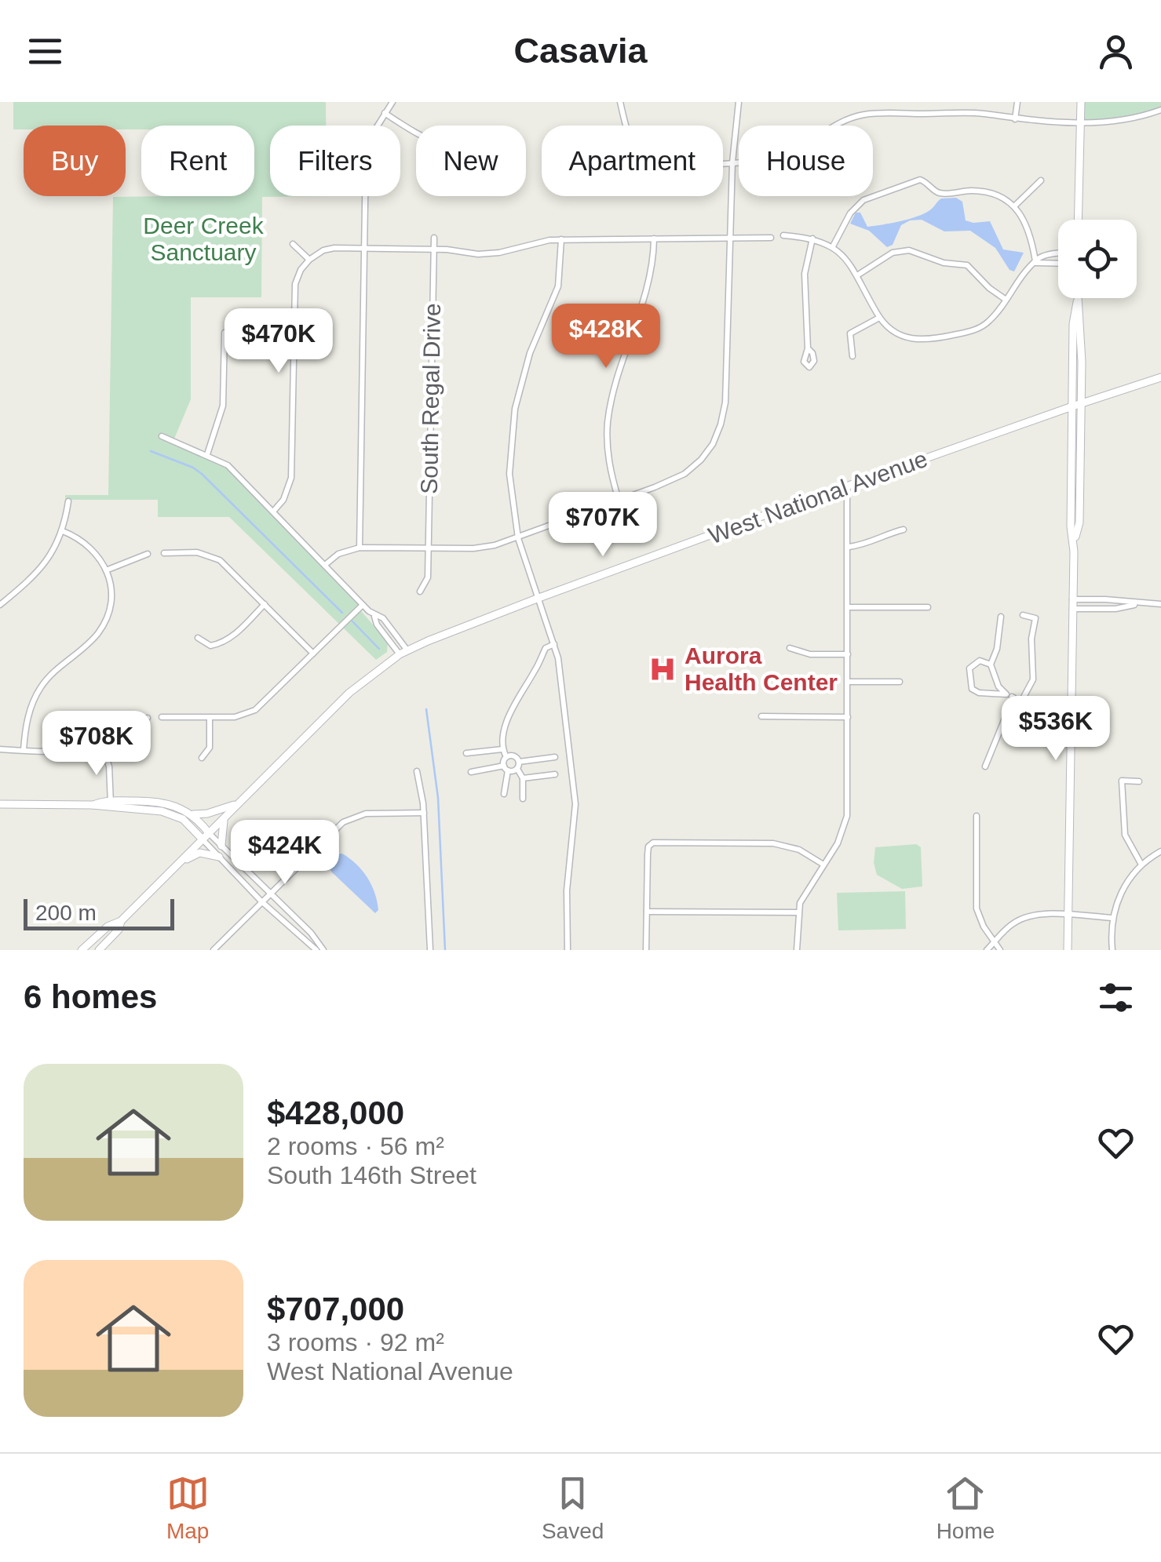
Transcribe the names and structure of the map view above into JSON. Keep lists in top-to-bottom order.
{
  "streets": {
    "main road": ["West National Avenue"],
    "street": ["South Regal Drive"]
  },
  "parks": ["Deer Creek Sanctuary"],
  "places": {
    "hospital": ["Aurora Health Center"]
  },
  "scale_bar": "200 m",
  "page": {
    "header": "Casavia",
    "chip": [
      "Buy",
      "Rent",
      "Filters",
      "New",
      "Apartment",
      "House"
    ],
    "price": [
      "$428K",
      "$470K",
      "$707K",
      "$536K",
      "$708K",
      "$424K"
    ],
    "scale": "200 m",
    "heading": "6 homes",
    "list": [
      {
        "name": "$428,000",
        "note": "2 rooms · 56 m² · South 146th Street"
      },
      {
        "name": "$707,000",
        "note": "3 rooms · 92 m² · West National Avenue"
      }
    ],
    "tabs": ["Map", "Saved", "Home"]
  }
}
